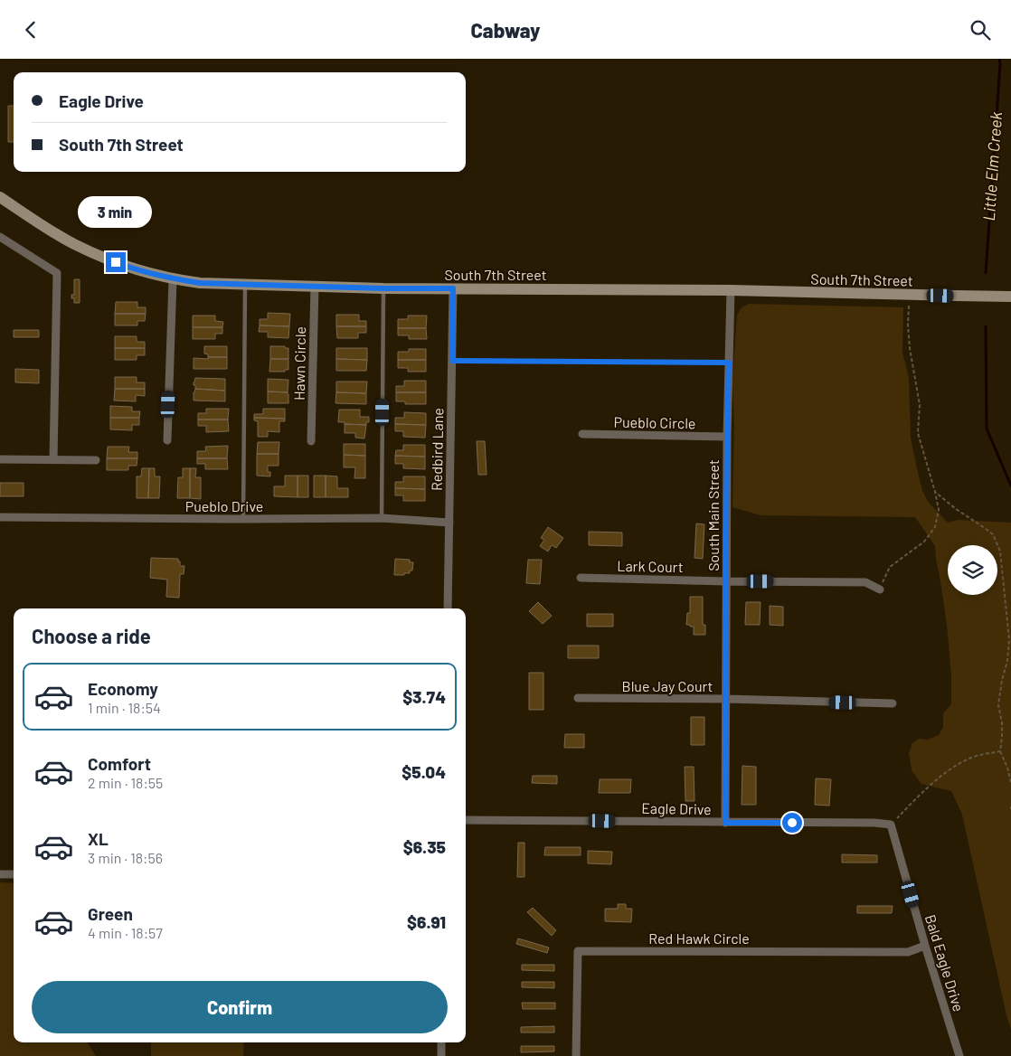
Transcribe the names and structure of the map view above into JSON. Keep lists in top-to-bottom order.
{
  "streets": {
    "main road": ["South 7th Street"],
    "street": [
      "Hawn Circle",
      "Pueblo Circle",
      "Redbird Lane",
      "Pueblo Drive",
      "South Main Street",
      "Lark Court",
      "Blue Jay Court",
      "Eagle Drive",
      "Red Hawk Circle",
      "Bald Eagle Drive"
    ]
  },
  "crossings": [
    ["South 7th Street", "Hawn Circle"],
    ["South 7th Street", "Redbird Lane"],
    ["South 7th Street", "South Main Street"],
    ["Pueblo Circle", "South Main Street"],
    ["Redbird Lane", "Pueblo Drive"],
    ["South Main Street", "Lark Court"],
    ["South Main Street", "Blue Jay Court"],
    ["South Main Street", "Eagle Drive"],
    ["Eagle Drive", "Bald Eagle Drive"],
    ["Red Hawk Circle", "Bald Eagle Drive"]
  ],
  "water": ["Little Elm Creek"],
  "page": {
    "header": "Cabway",
    "banner": ["Eagle Drive", "South 7th Street"],
    "bubble": "3 min",
    "heading": "Choose a ride",
    "list": [
      {
        "name": "Economy",
        "note": "1 min · 18:54",
        "value": "$3.74"
      },
      {
        "name": "Comfort",
        "note": "2 min · 18:55",
        "value": "$5.04"
      },
      {
        "name": "XL",
        "note": "3 min · 18:56",
        "value": "$6.35"
      },
      {
        "name": "Green",
        "note": "4 min · 18:57",
        "value": "$6.91"
      }
    ],
    "buttons": "Confirm"
  }
}
